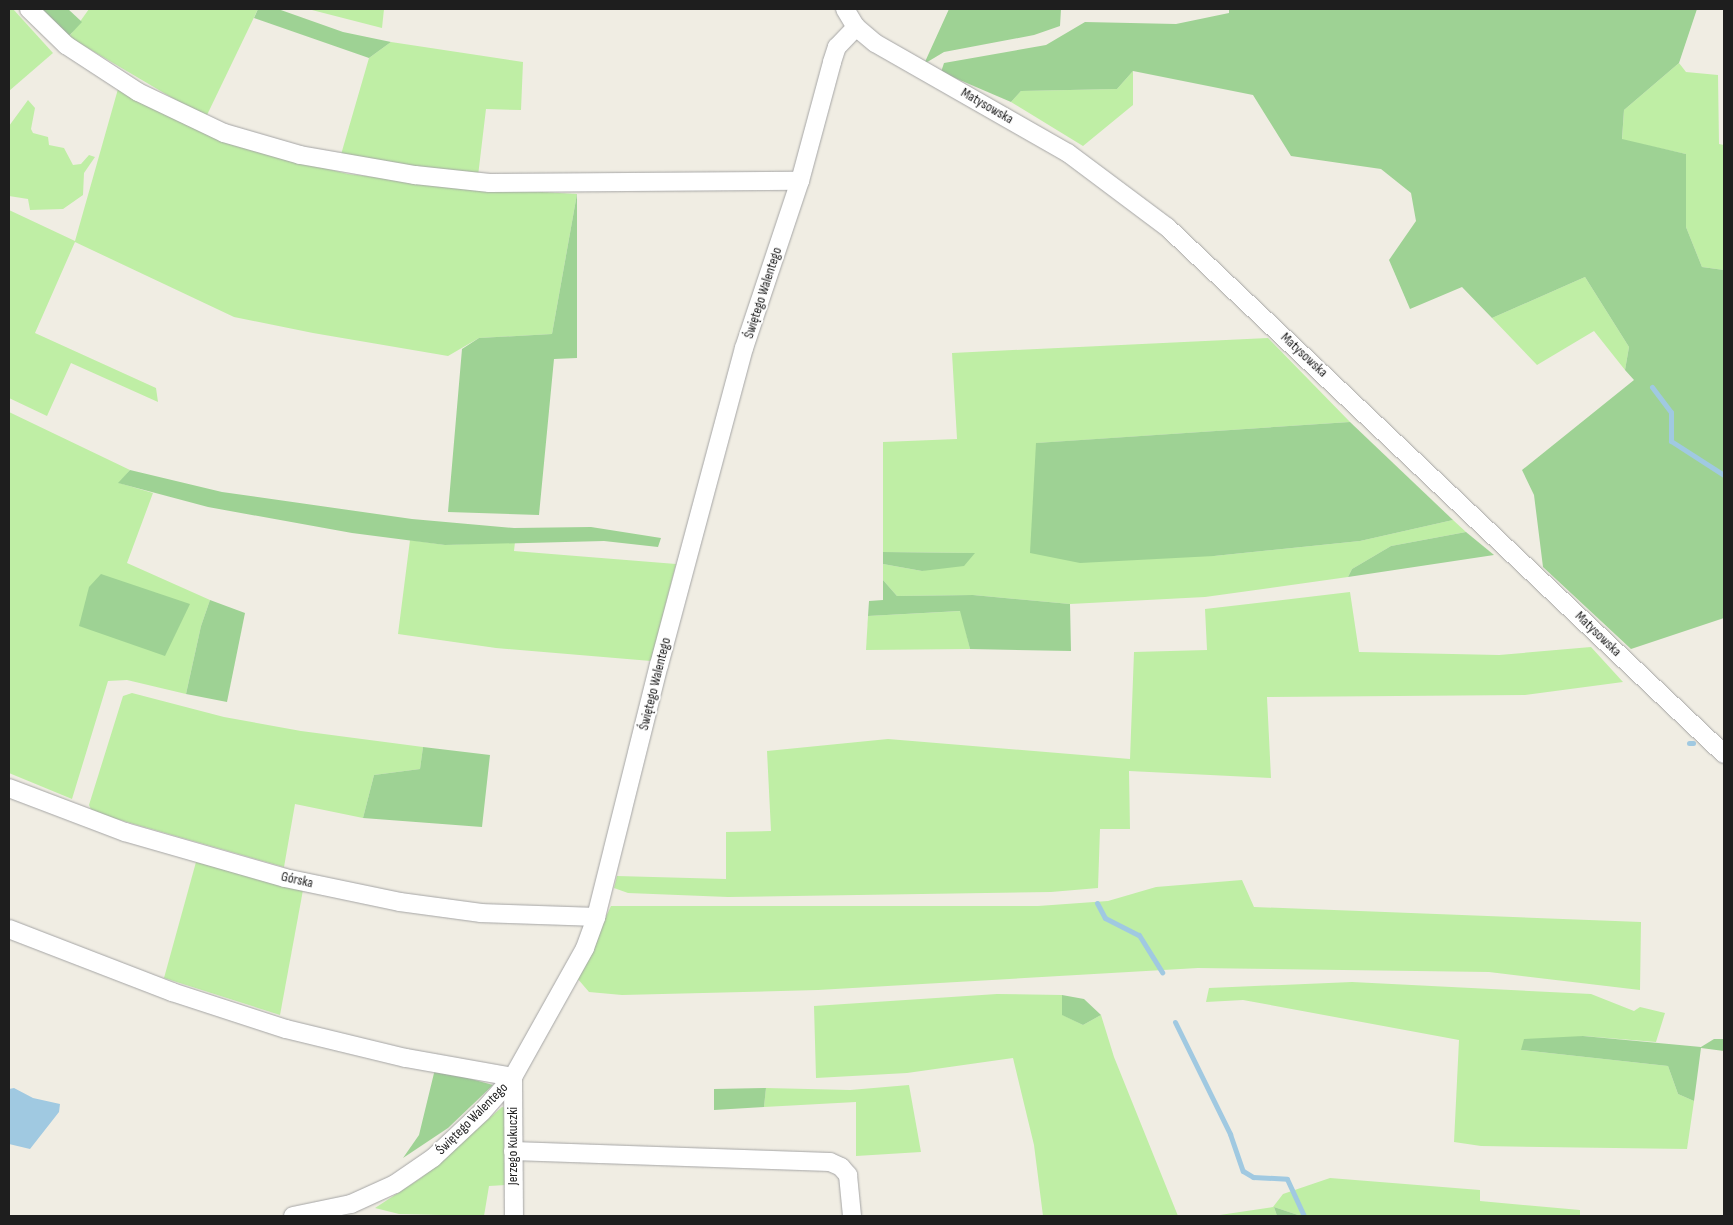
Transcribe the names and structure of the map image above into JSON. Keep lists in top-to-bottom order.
{
  "streets": {
    "street": [
      "Matysowska",
      "Świętego Walentego",
      "Górska",
      "Jerzego Kukuczki"
    ]
  },
  "crossings": [
    ["Matysowska", "Świętego Walentego"],
    ["Świętego Walentego", "Górska"],
    ["Świętego Walentego", "Jerzego Kukuczki"]
  ]
}
